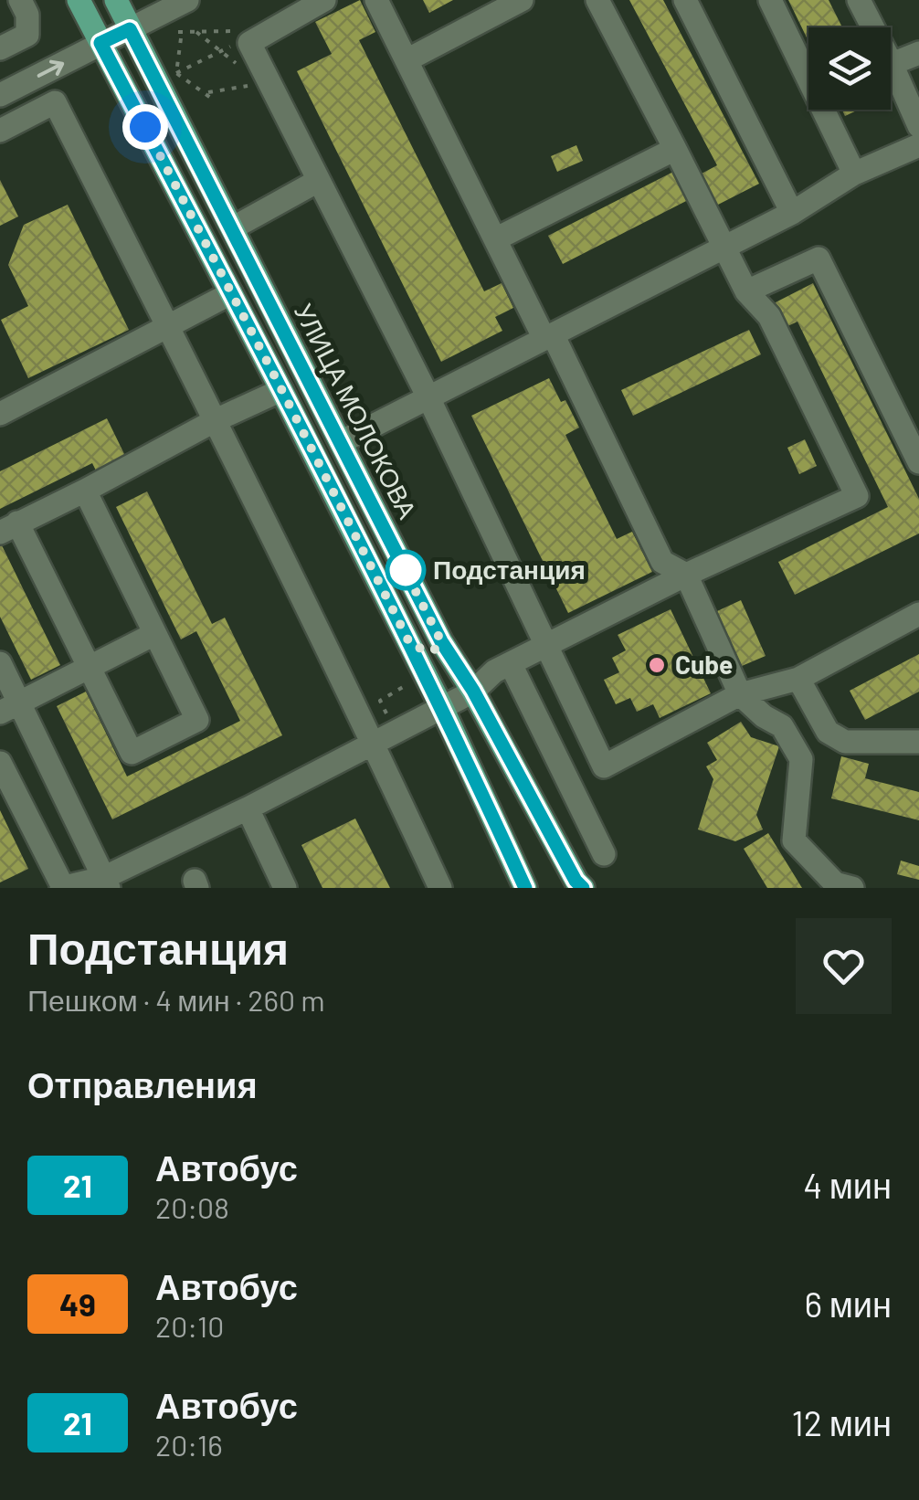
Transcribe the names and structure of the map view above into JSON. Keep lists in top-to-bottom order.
{
  "streets": {
    "main road": ["УЛИЦА МОЛОКОВА"]
  },
  "places": ["Подстанция", "Cube"],
  "lines": ["bus line 21"],
  "page": {
    "heading": [
      ["Подстанция", "Пешком · 4 мин · 260 m"],
      "Отправления"
    ],
    "list": [
      {
        "mark": "21",
        "name": "Автобус",
        "note": "20:08",
        "value": "4 мин"
      },
      {
        "mark": "49",
        "name": "Автобус",
        "note": "20:10",
        "value": "6 мин"
      },
      {
        "mark": "21",
        "name": "Автобус",
        "note": "20:16",
        "value": "12 мин"
      }
    ]
  }
}
